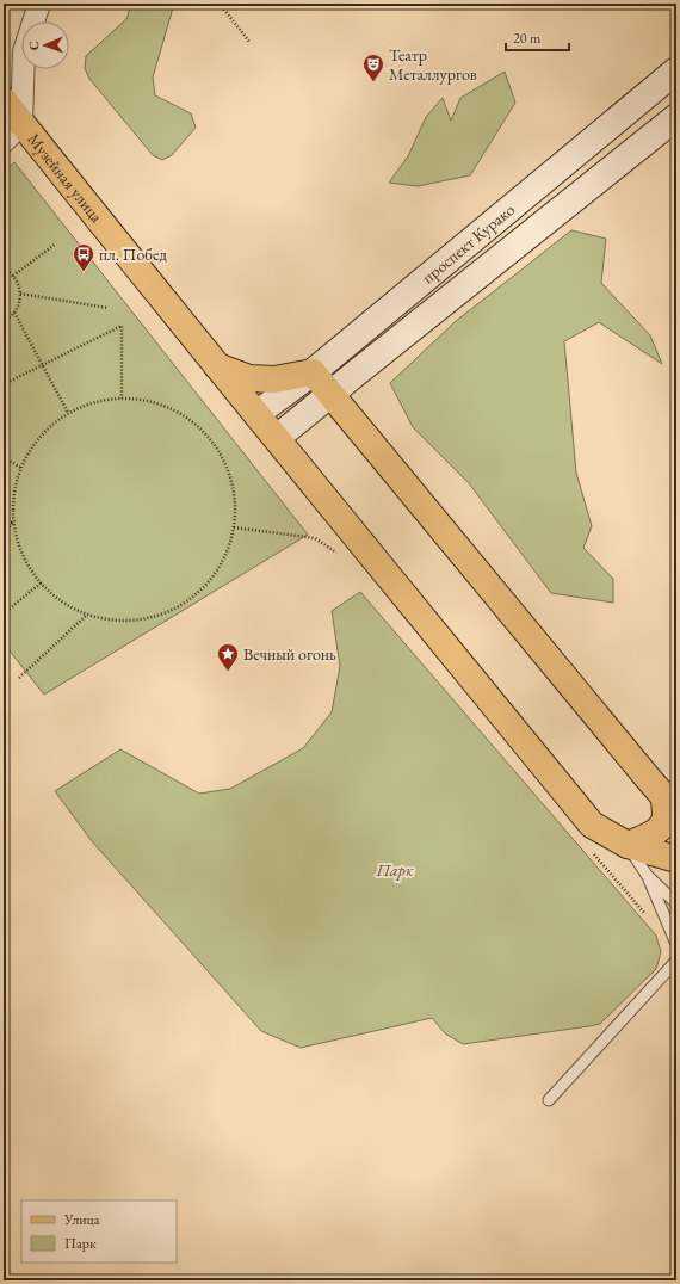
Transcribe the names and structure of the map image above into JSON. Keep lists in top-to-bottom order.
{
  "streets": {
    "main road": ["Музейная улица", "проспект Курако"]
  },
  "crossings": [
    ["Музейная улица", "проспект Курако"]
  ],
  "parks": ["Парк"],
  "places": {
    "theatre": ["Театр Металлургов"],
    "bus stop": ["пл. Побед"],
    "place": ["Вечный огонь"]
  },
  "legend": ["Улица", "Парк"],
  "scale_bar": "20 m",
  "north": "left"
}
